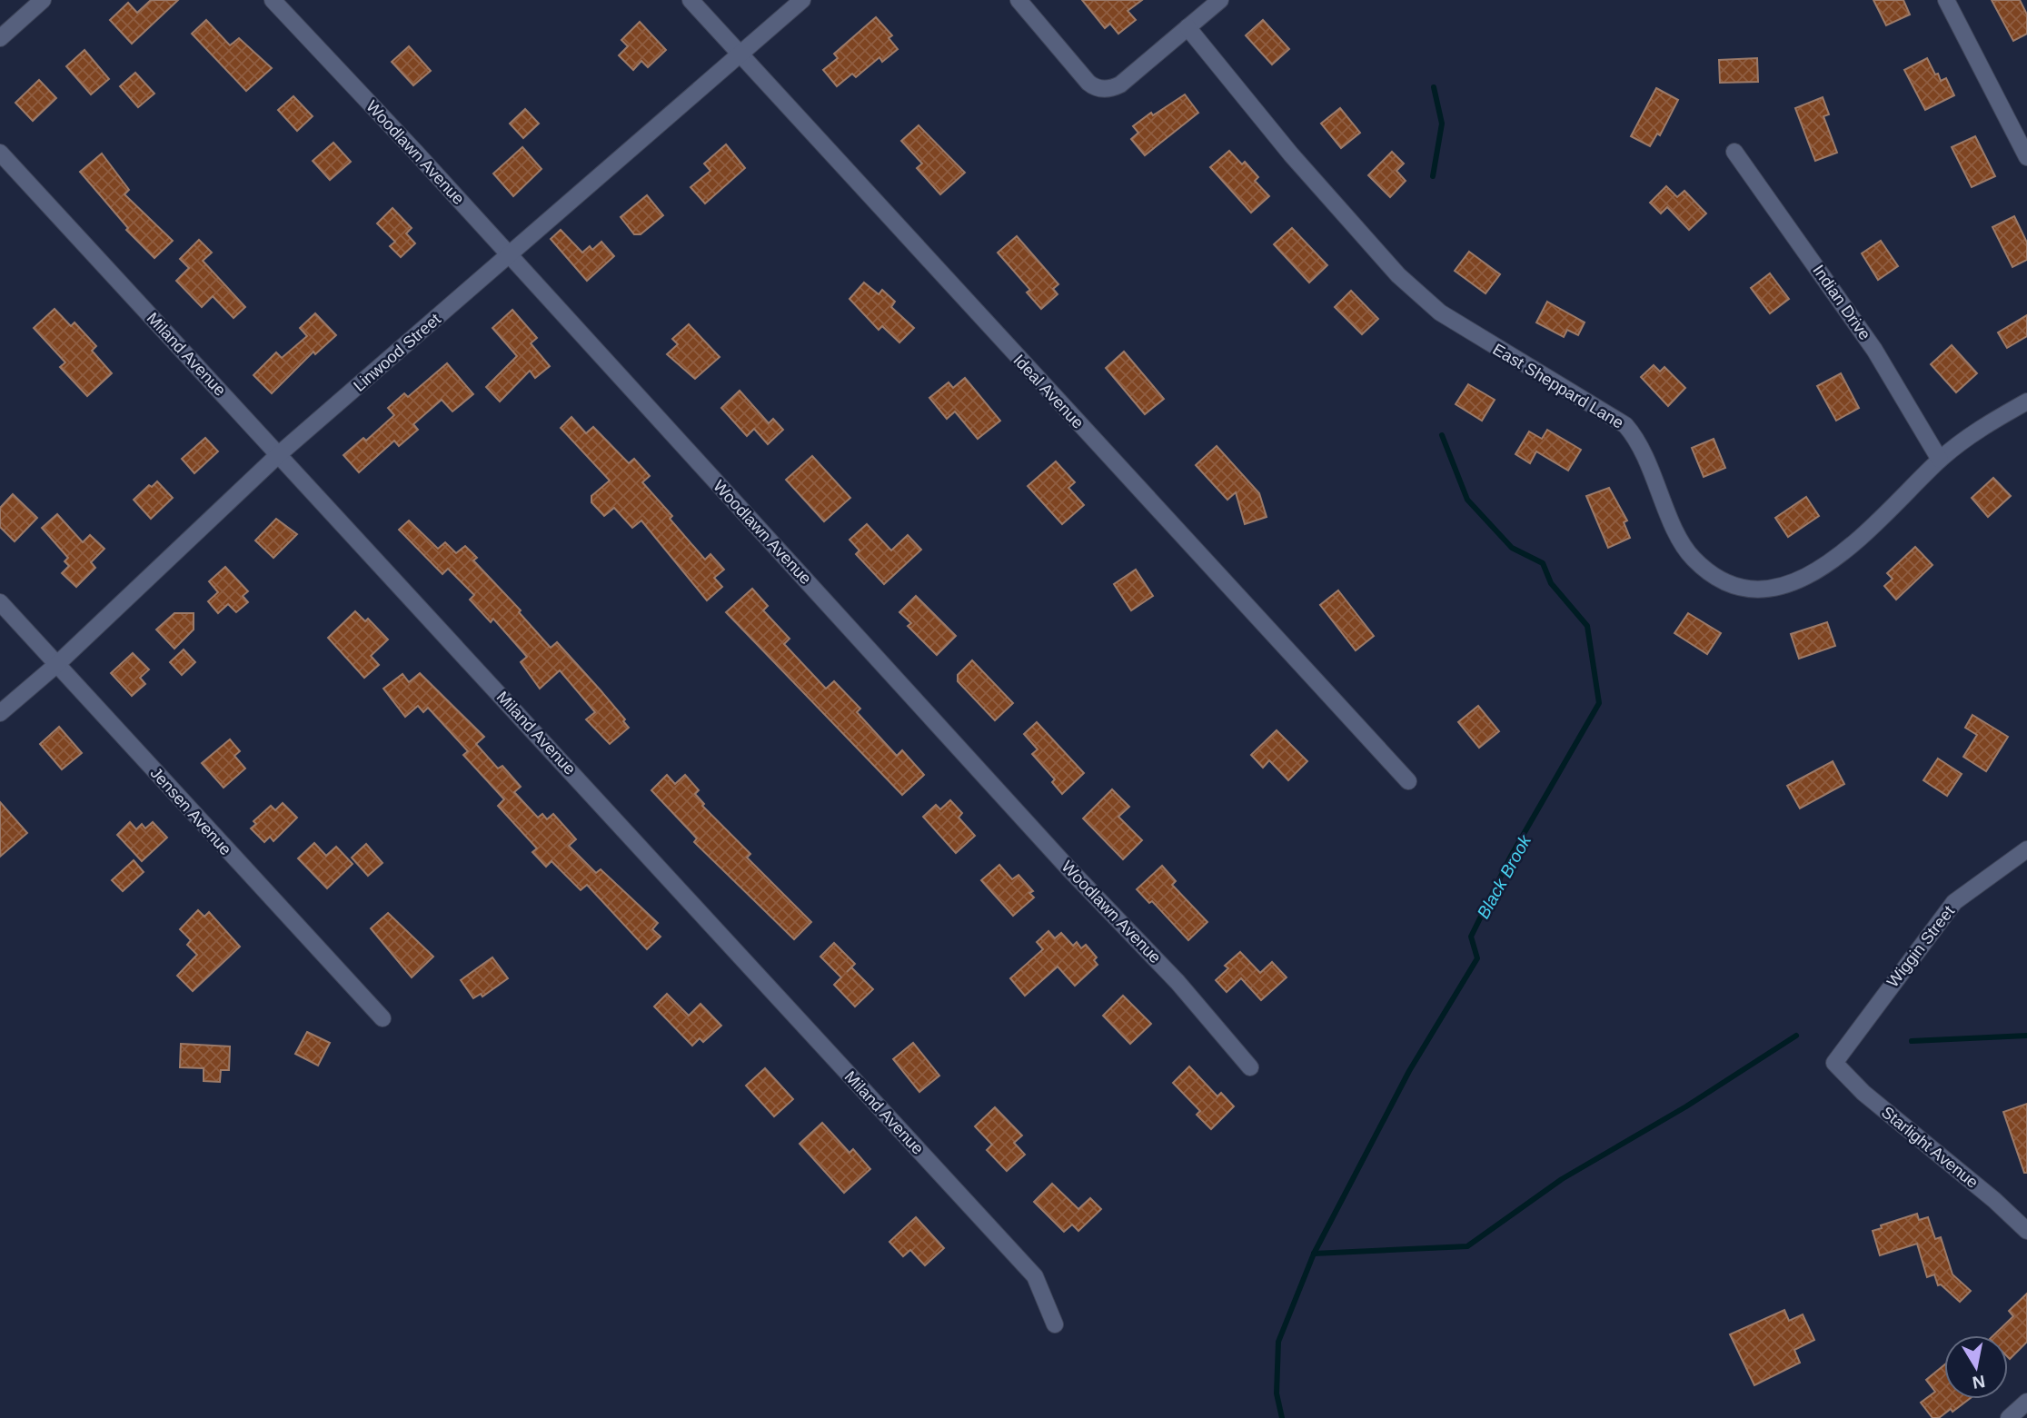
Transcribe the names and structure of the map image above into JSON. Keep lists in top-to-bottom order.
{
  "streets": {
    "street": [
      "Woodlawn Avenue",
      "Indian Drive",
      "Linwood Street",
      "Miland Avenue",
      "East Sheppard Lane",
      "Ideal Avenue",
      "Jensen Avenue",
      "Wiggin Street",
      "Starlight Avenue"
    ]
  },
  "crossings": [
    ["Woodlawn Avenue", "Linwood Street"],
    ["Indian Drive", "East Sheppard Lane"],
    ["Linwood Street", "Miland Avenue"],
    ["Linwood Street", "Ideal Avenue"],
    ["Linwood Street", "Jensen Avenue"],
    ["Wiggin Street", "Starlight Avenue"]
  ],
  "water": ["Black Brook"],
  "north": "bottom"
}
